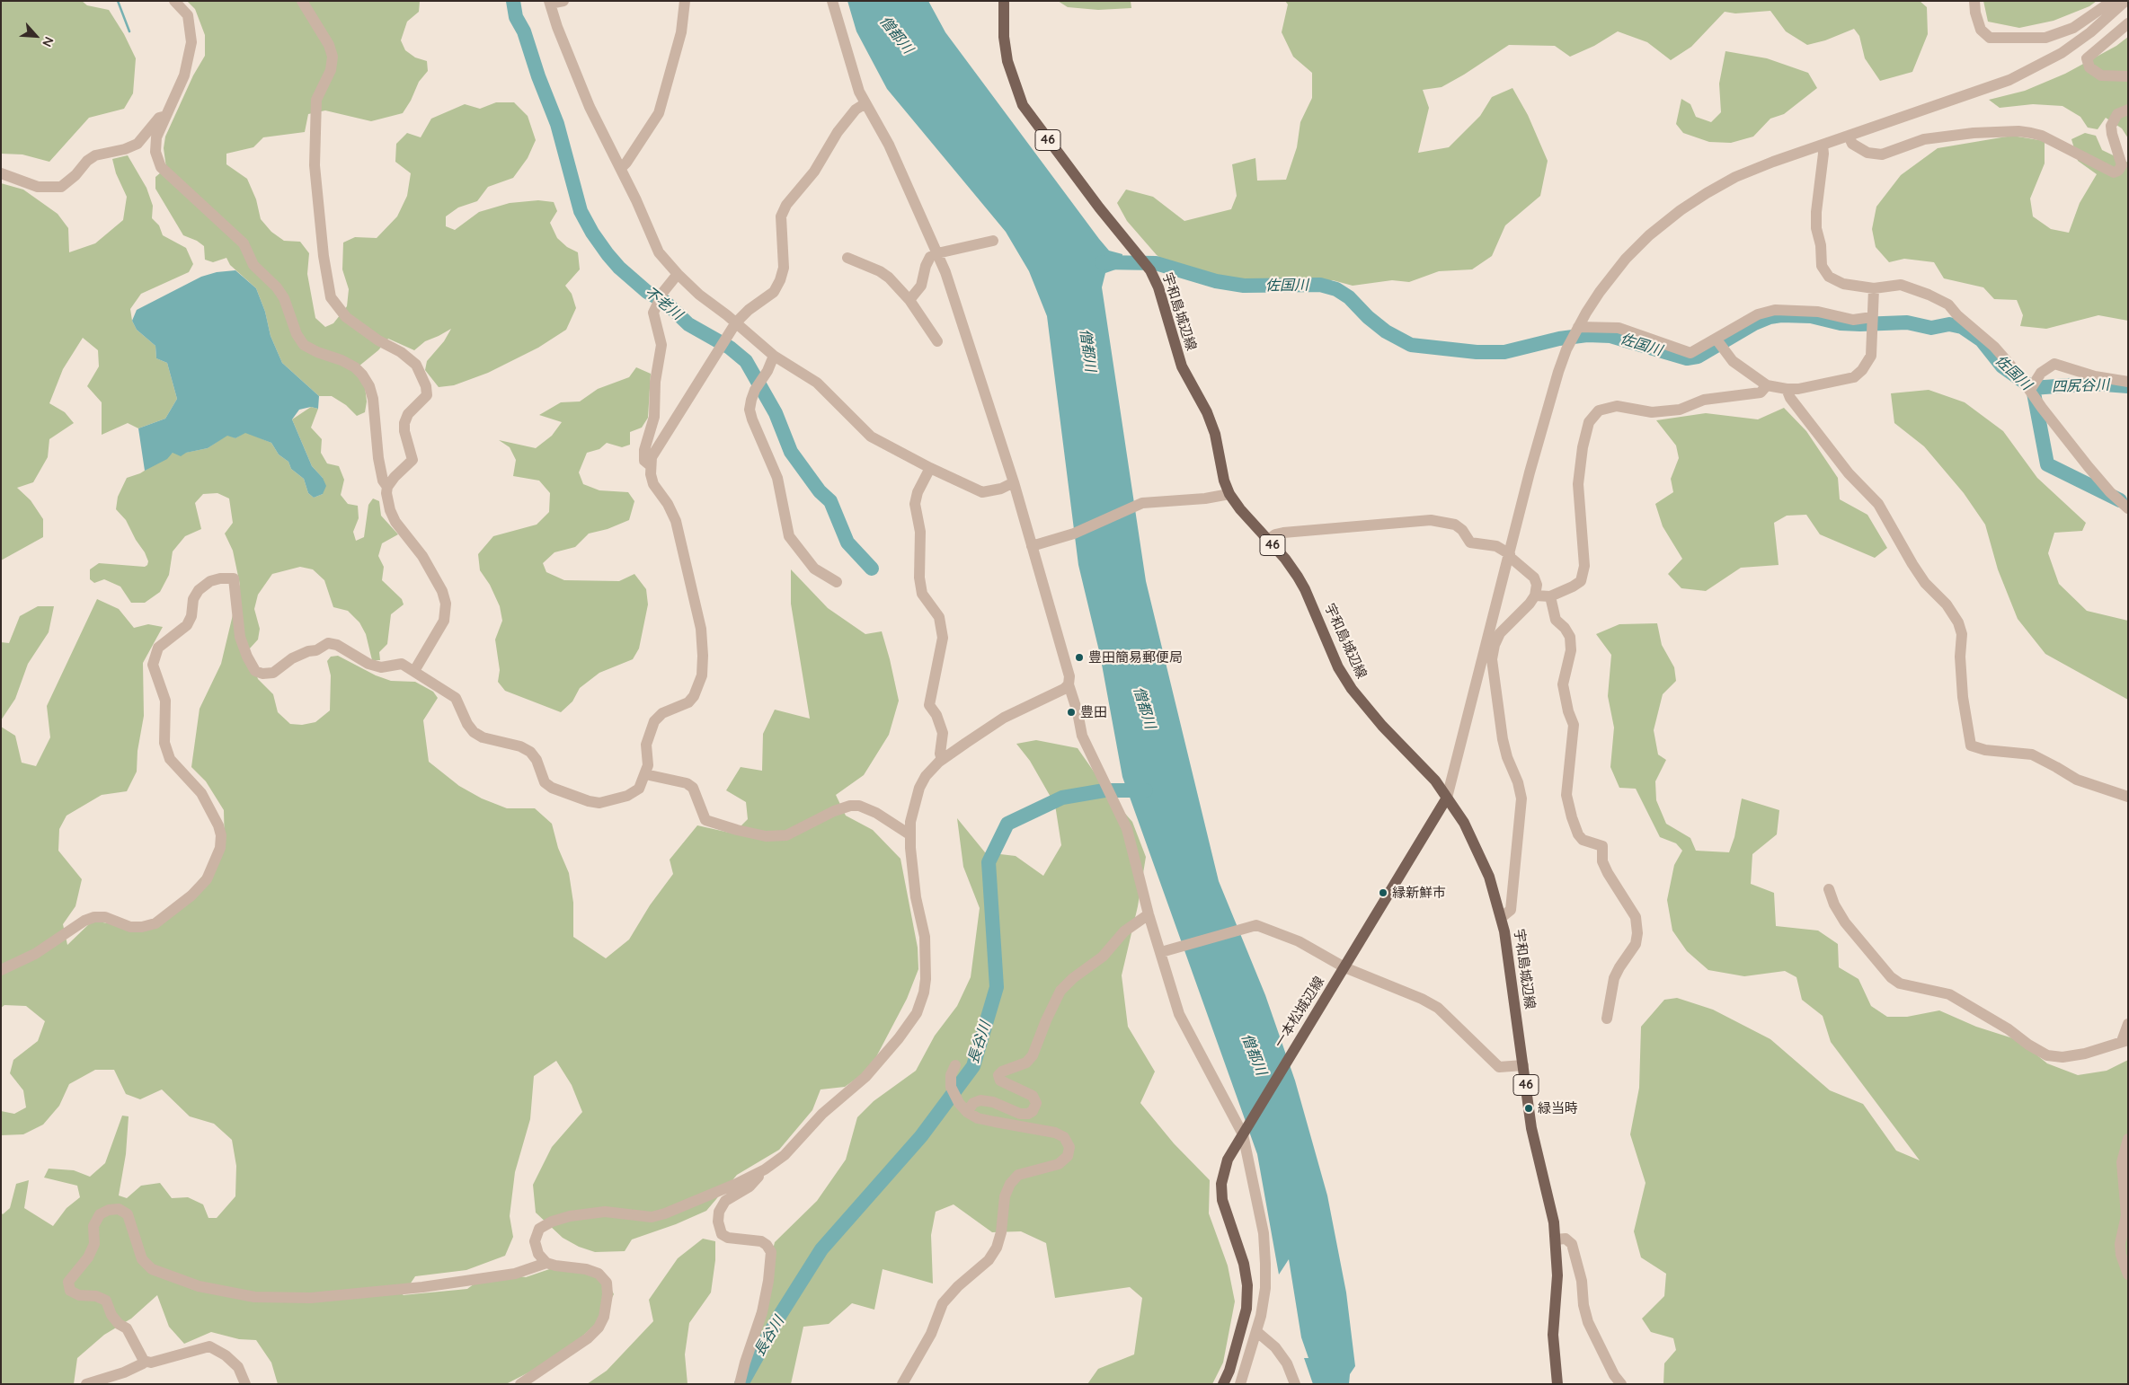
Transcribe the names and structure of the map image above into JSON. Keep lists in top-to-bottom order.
{
  "streets": {
    "main road": ["46", "宇和島城辺線", "一本松城辺線"]
  },
  "crossings": [
    ["宇和島城辺線", "一本松城辺線"]
  ],
  "water": [
    "僧都川",
    "佐国川",
    "不老川",
    "四尻谷川",
    "長谷川"
  ],
  "places": [
    "豊田簡易郵便局",
    "豊田",
    "縁新鮮市",
    "緑当時"
  ],
  "north": "bottom right"
}
